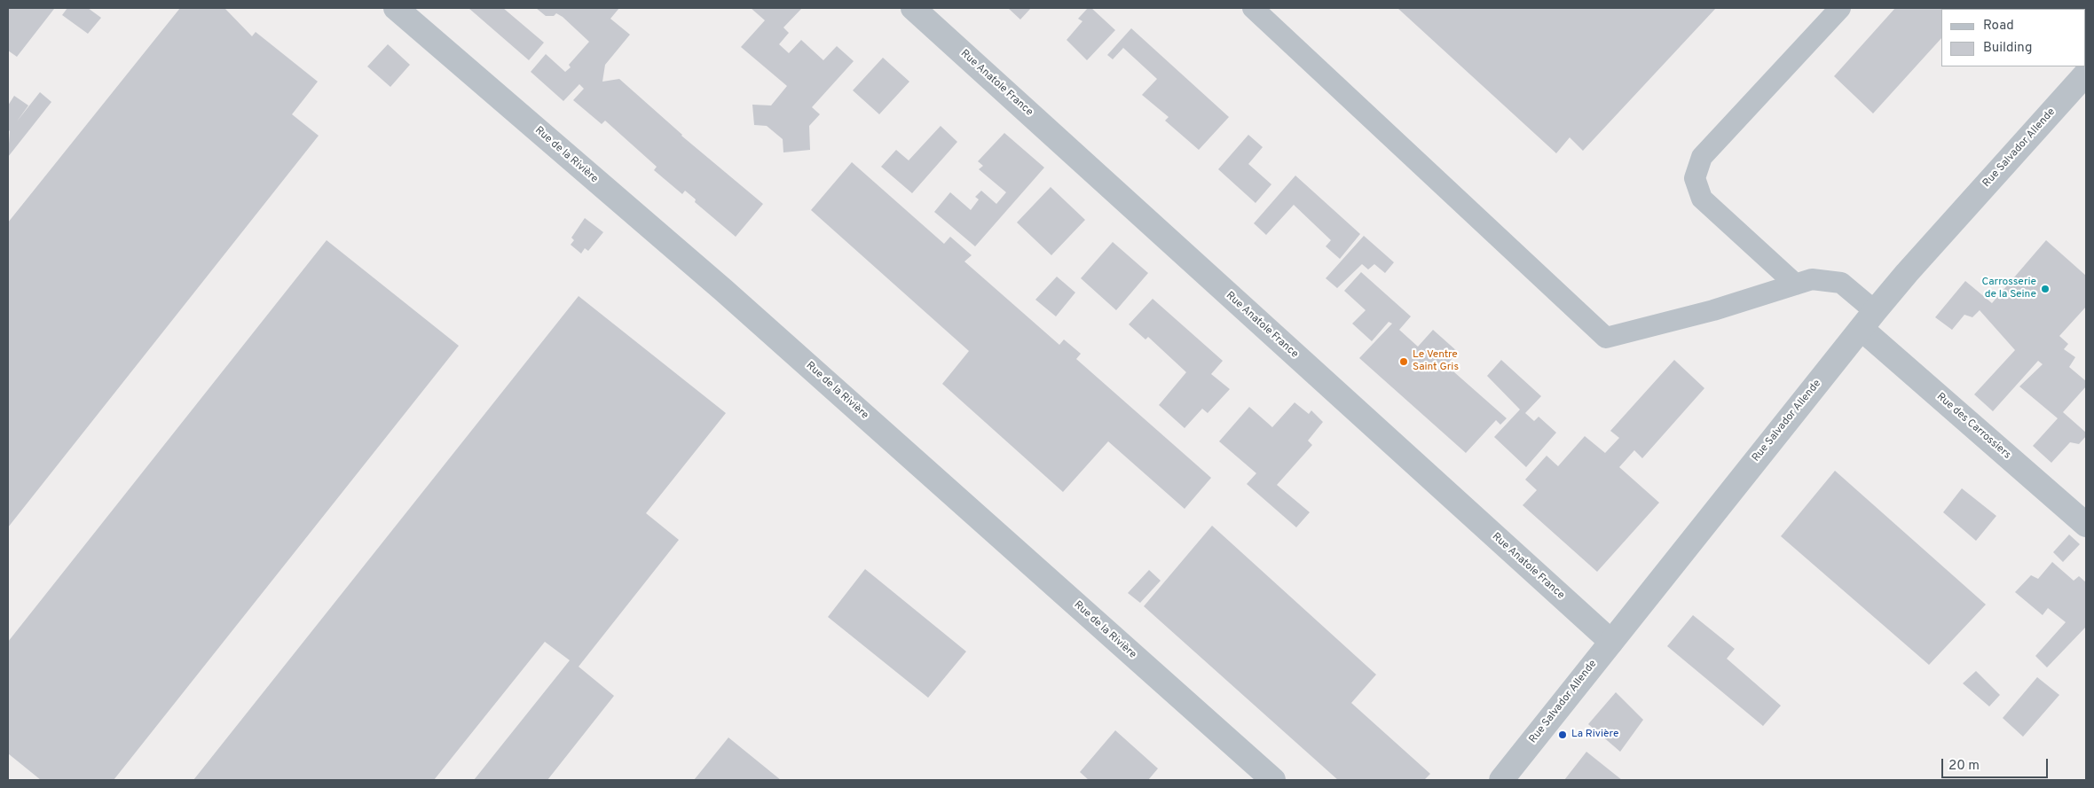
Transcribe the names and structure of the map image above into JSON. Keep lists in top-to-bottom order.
{
  "streets": {
    "street": [
      "Rue Anatole France",
      "Rue Salvador Allende",
      "Rue de la Rivière",
      "Rue des Carrossiers"
    ]
  },
  "crossings": [
    ["Rue Anatole France", "Rue Salvador Allende"],
    ["Rue Salvador Allende", "Rue des Carrossiers"]
  ],
  "places": ["Carrosserie de la Seine", "Le Ventre Saint Gris", "La Rivière"],
  "legend": ["Road", "Building"],
  "scale_bar": "20 m"
}
